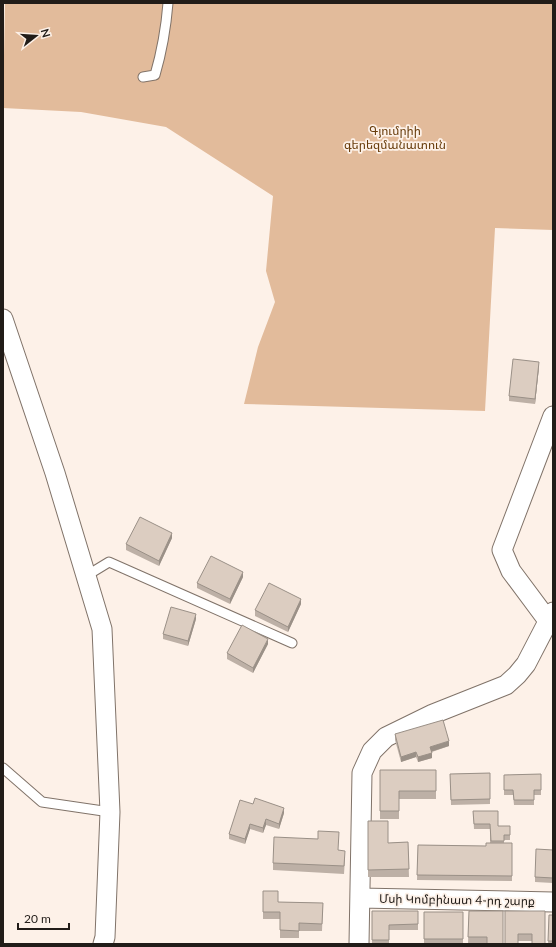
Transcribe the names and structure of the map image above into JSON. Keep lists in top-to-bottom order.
{
  "streets": {
    "street": ["Մսի Կոմբինատ 4-րդ շարք"]
  },
  "parks": ["Գյումրիի գերեզմանատուն"],
  "scale_bar": "20 m",
  "north": "right"
}
